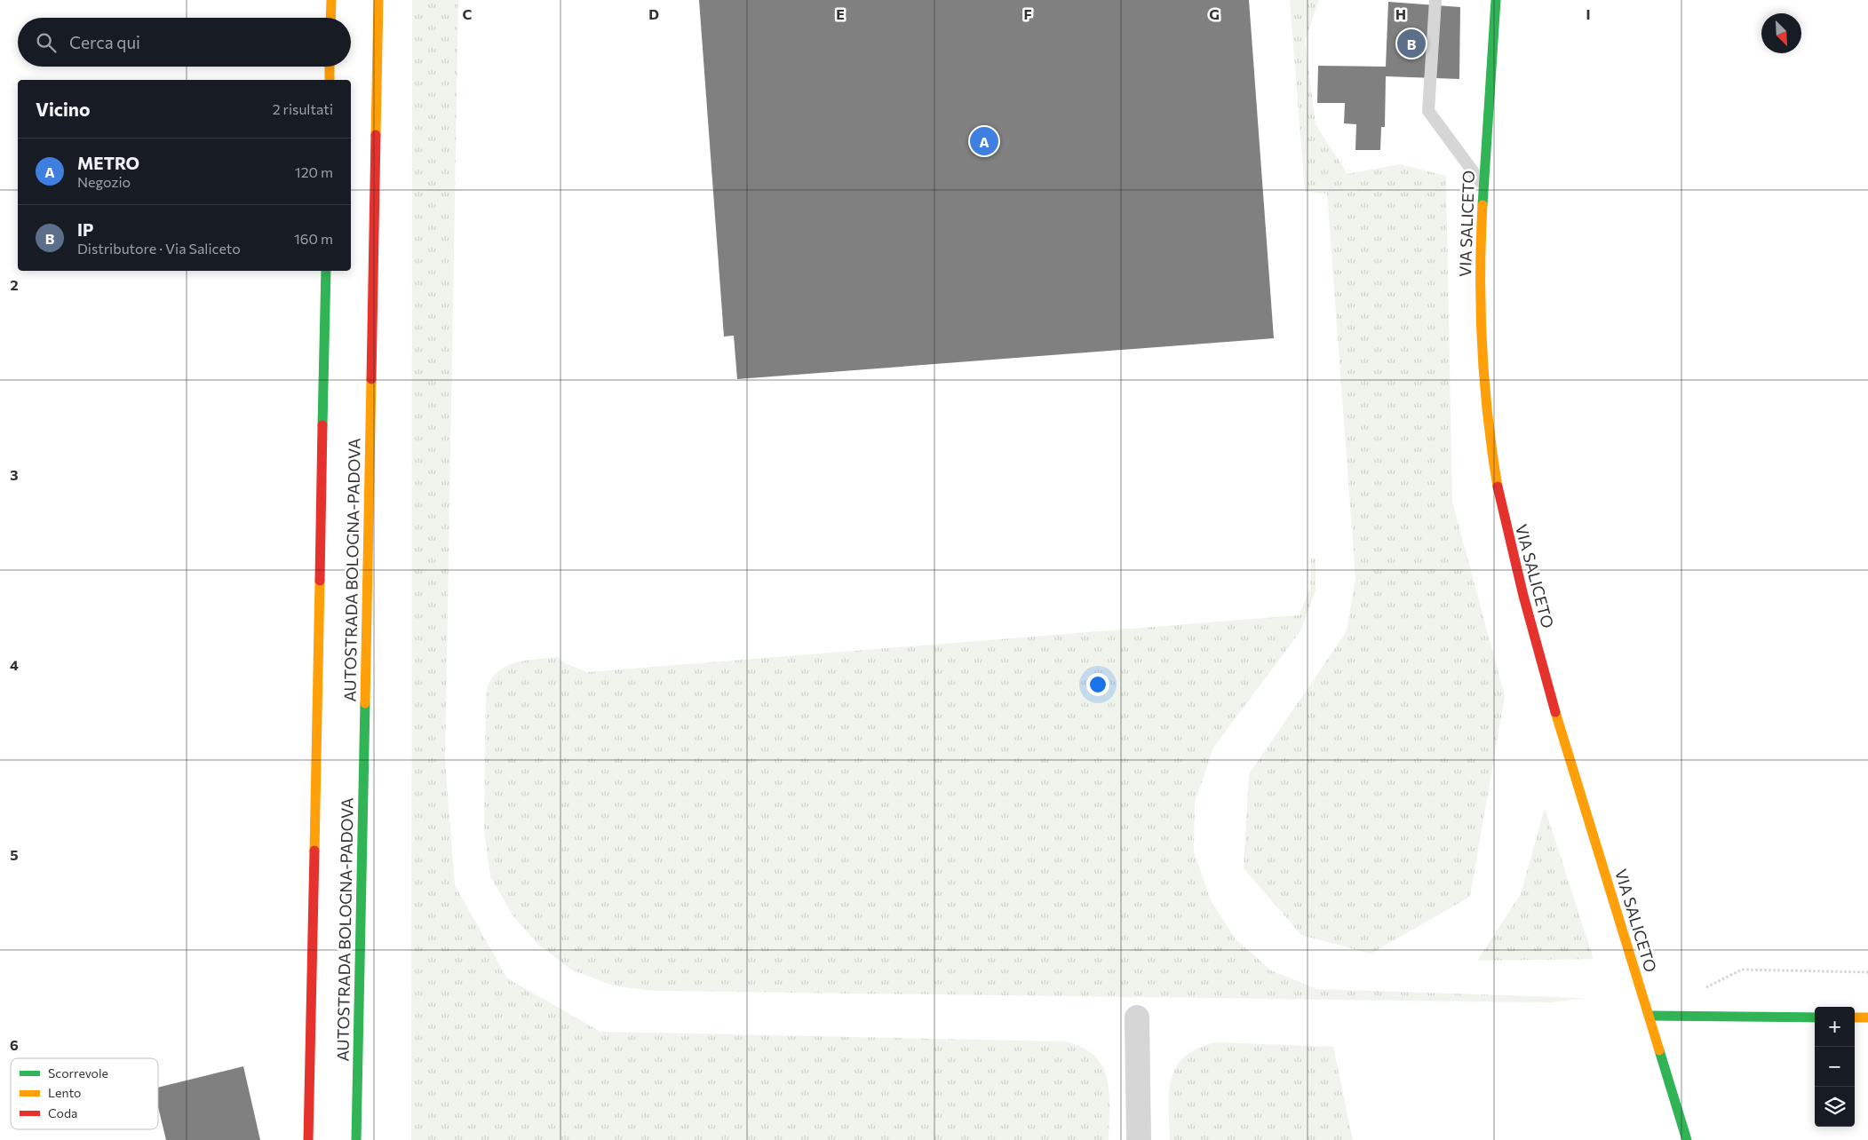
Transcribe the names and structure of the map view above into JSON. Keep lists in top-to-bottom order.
{
  "streets": {
    "main road": ["VIA SALICETO", "AUTOSTRADA BOLOGNA-PADOVA"]
  },
  "legend": ["Scorrevole", "Lento", "Coda"],
  "north": "bottom right",
  "page": {
    "search": "Cerca qui",
    "pins": ["B", "A"],
    "heading": ["Vicino", "2 risultati"],
    "list": [
      {
        "mark": "A",
        "name": "METRO",
        "note": "Negozio",
        "value": "120 m"
      },
      {
        "mark": "B",
        "name": "IP",
        "note": "Distributore · Via Saliceto",
        "value": "160 m"
      }
    ],
    "map_buttons": ["+", "−"]
  },
  "grid": {
    "columns": [
      "C",
      "D",
      "E",
      "F",
      "G",
      "H",
      "I"
    ],
    "rows": [
      "2",
      "3",
      "4",
      "5",
      "6"
    ]
  }
}
